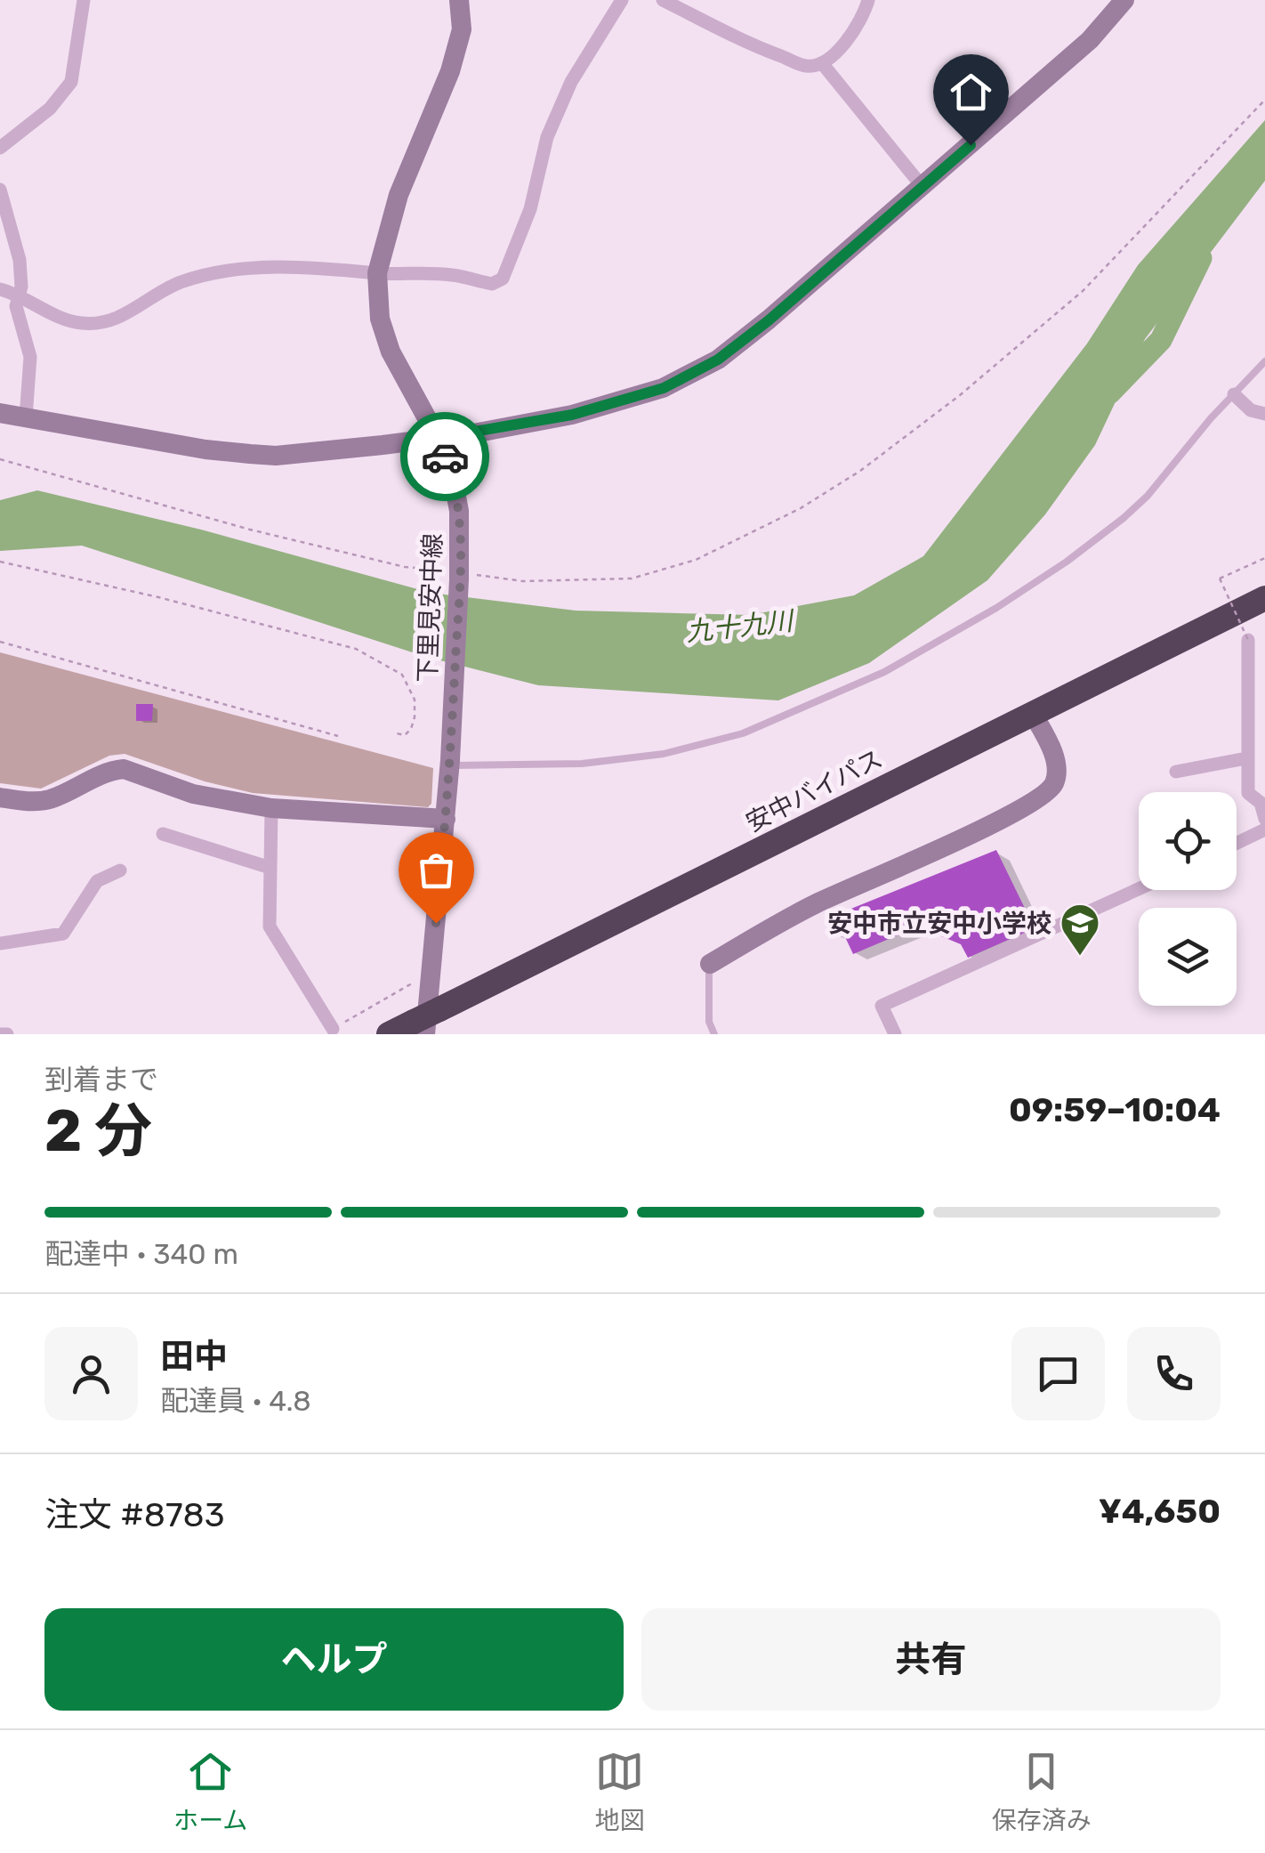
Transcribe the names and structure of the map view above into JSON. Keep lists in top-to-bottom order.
{
  "streets": {
    "highway": ["安中バイパス"],
    "street": ["下里見安中線"]
  },
  "crossings": [
    ["下里見安中線", "安中バイパス"]
  ],
  "water": ["九十九川"],
  "places": {
    "school or university": ["安中市立安中小学校"]
  },
  "page": {
    "heading": ["2 分", "到着まで", "09:59–10:04"],
    "panel": [
      "田中",
      "配達員 · 4.8",
      "注文 #8783",
      "¥4,650"
    ],
    "bar": "配達中 · 340 m",
    "buttons": ["ヘルプ", "共有"],
    "tabs": ["ホーム", "地図", "保存済み"]
  }
}
